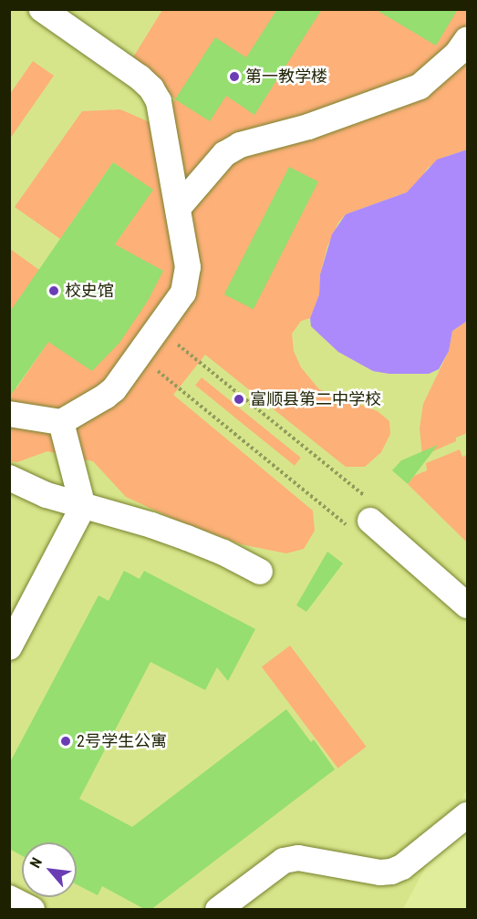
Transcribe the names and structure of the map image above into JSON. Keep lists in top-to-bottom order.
{
  "places": [
    "第一教学楼",
    "校史馆",
    "富顺县第二中学校",
    "2号学生公寓"
  ],
  "north": "top left"
}
